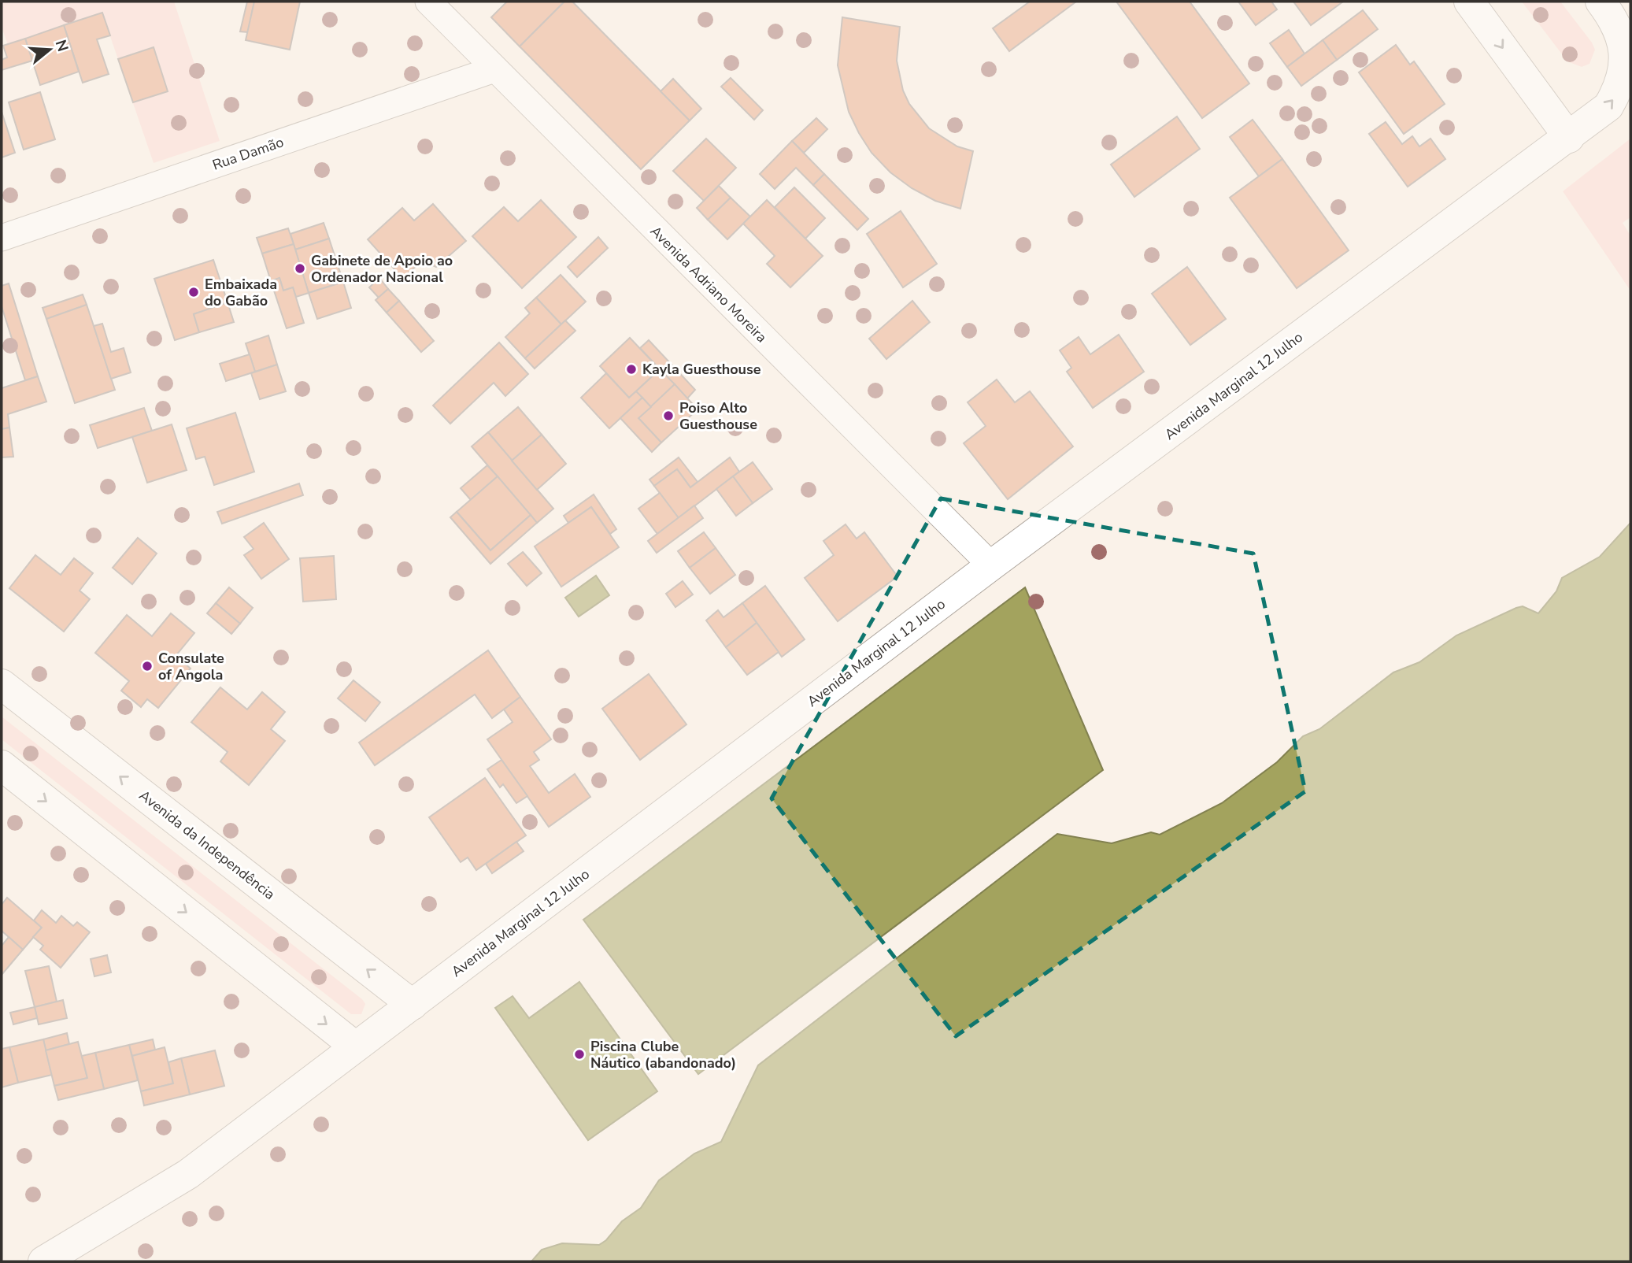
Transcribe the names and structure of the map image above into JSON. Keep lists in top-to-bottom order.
{
  "streets": {
    "street": [
      "Rua Damão",
      "Avenida Adriano Moreira",
      "Avenida Marginal 12 Julho",
      "Avenida da Independência"
    ]
  },
  "crossings": [
    ["Rua Damão", "Avenida Adriano Moreira"],
    ["Avenida Adriano Moreira", "Avenida Marginal 12 Julho"],
    ["Avenida Marginal 12 Julho", "Avenida da Independência"]
  ],
  "places": [
    "Gabinete de Apoio ao Ordenador Nacional",
    "Embaixada do Gabão",
    "Kayla Guesthouse",
    "Poiso Alto Guesthouse",
    "Consulate of Angola",
    "Piscina Clube Náutico (abandonado)"
  ],
  "north": "right"
}
